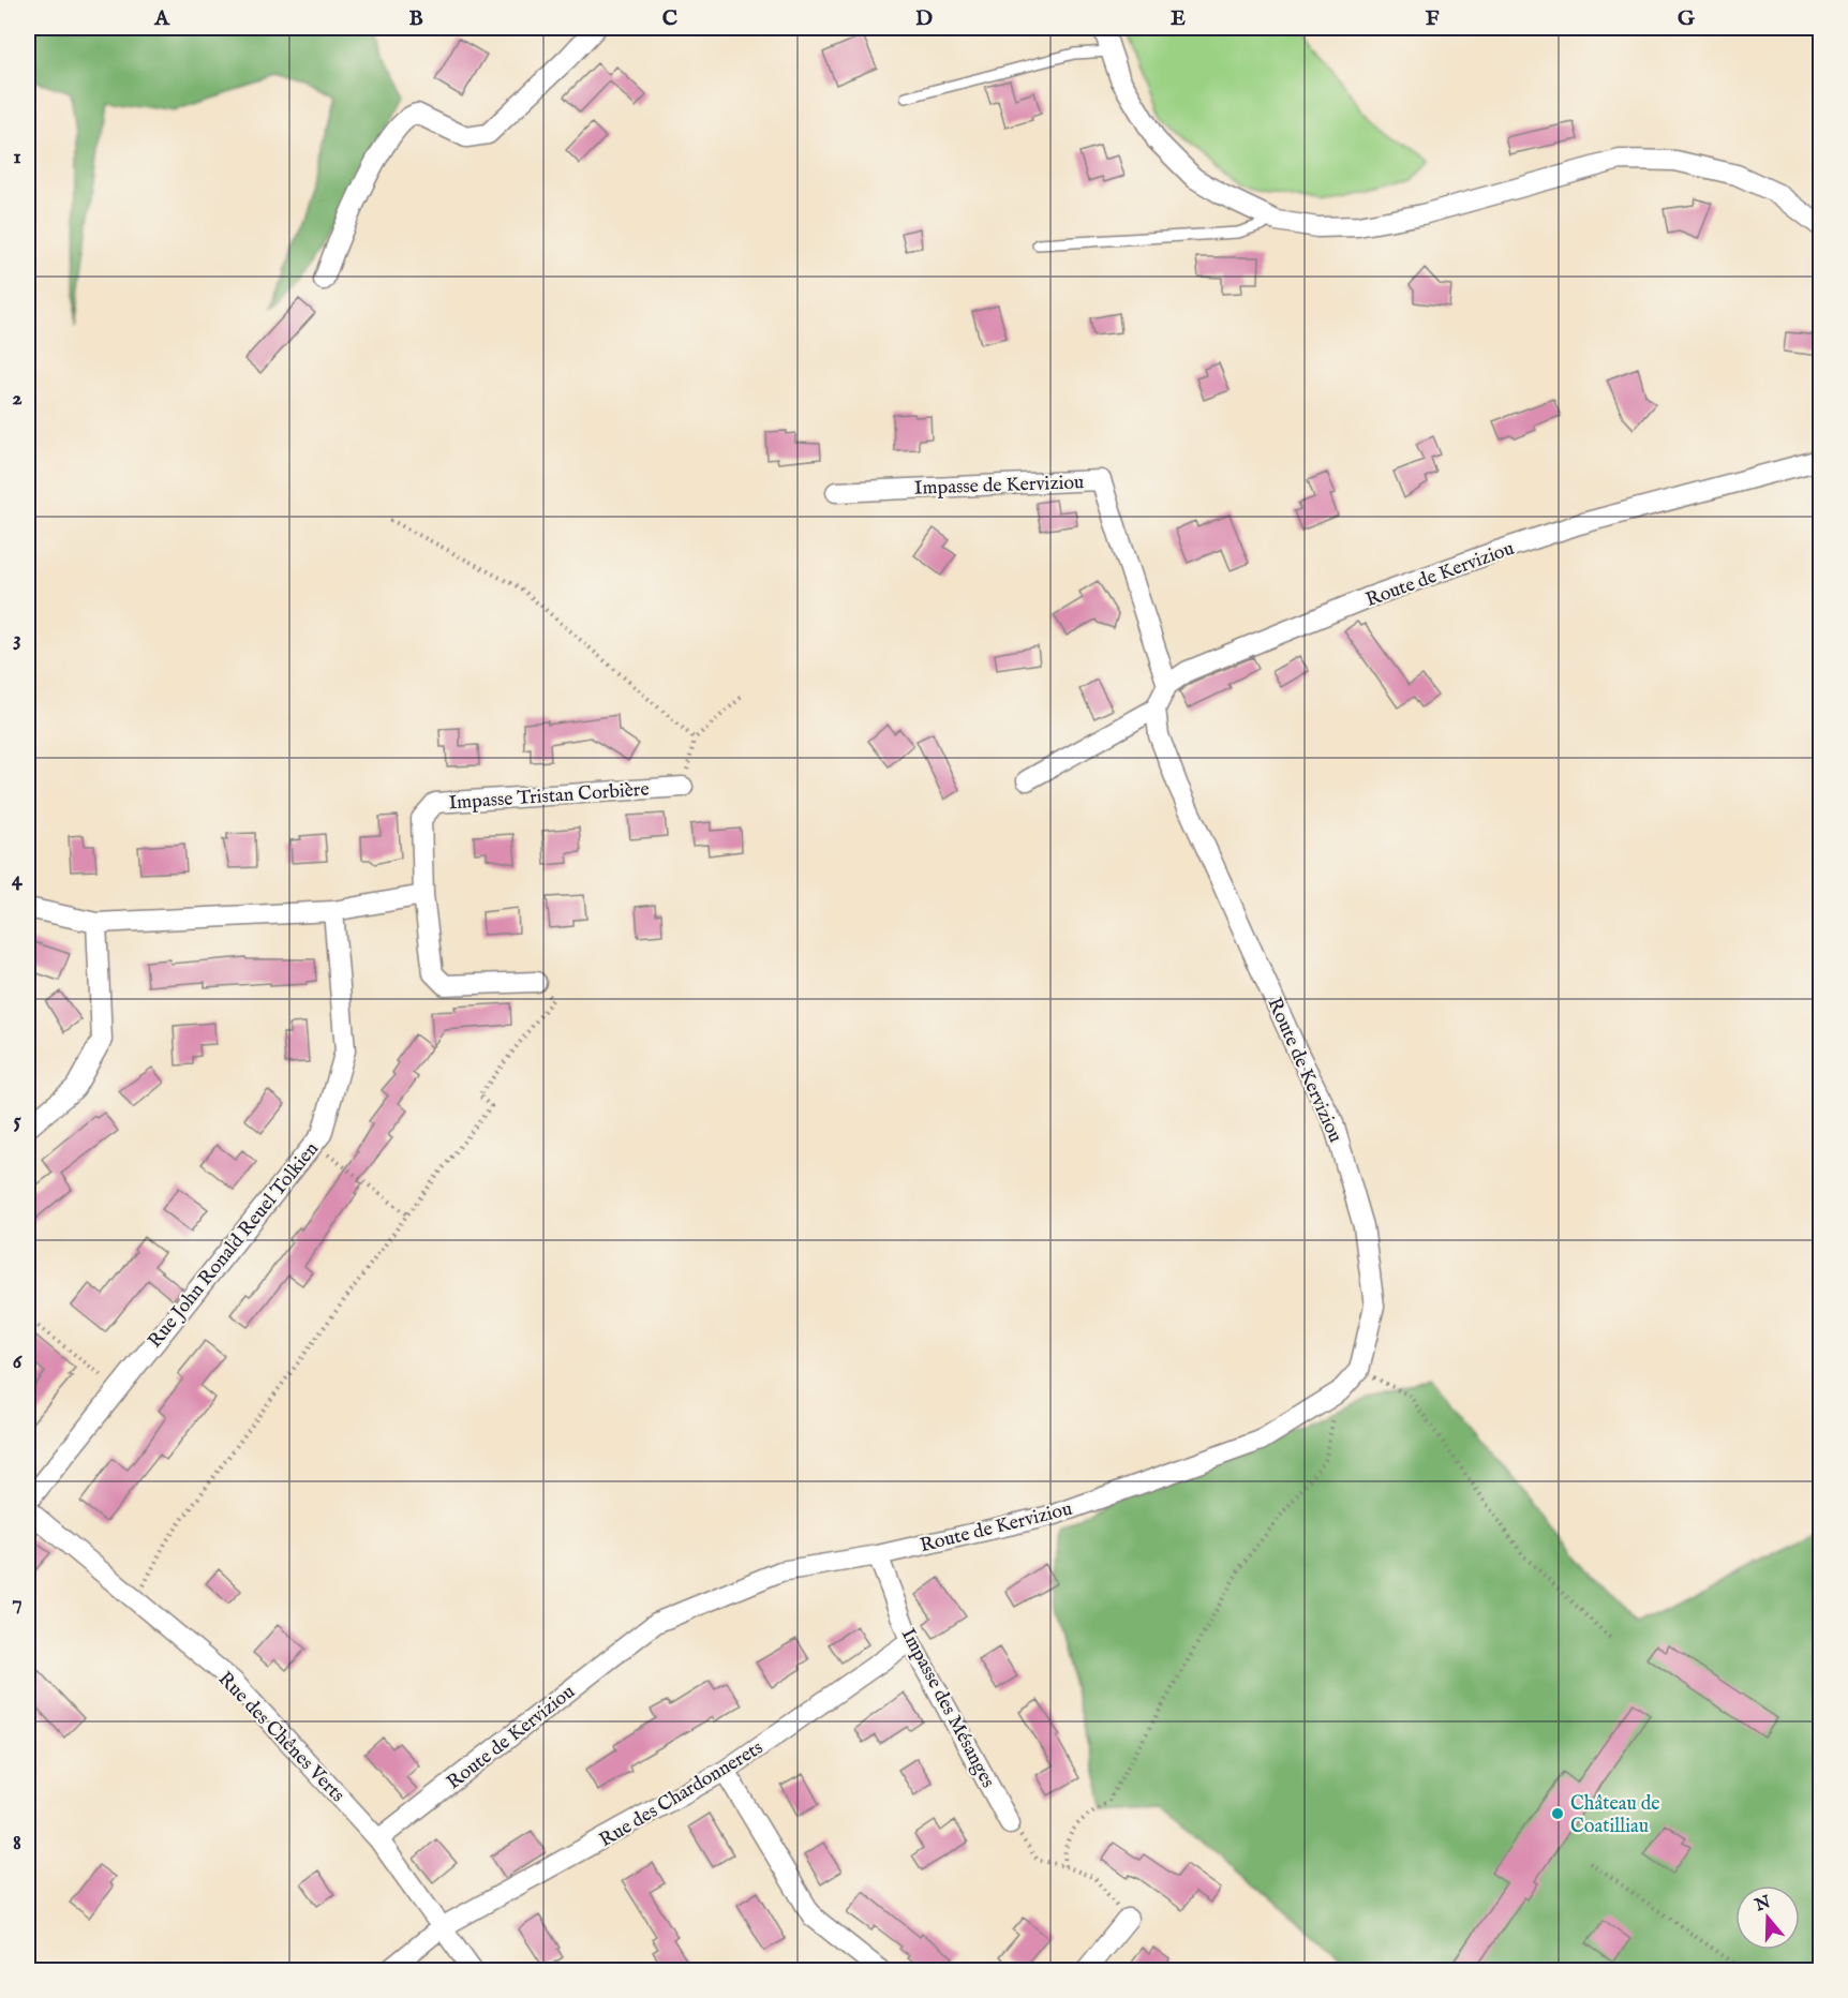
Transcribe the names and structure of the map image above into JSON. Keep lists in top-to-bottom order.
{
  "streets": {
    "street": [
      "Impasse de Kerviziou",
      "Route de Kerviziou",
      "Impasse Tristan Corbière",
      "Rue John Ronald Reuel Tolkien",
      "Impasse des Mésanges",
      "Rue des Chênes Verts",
      "Rue des Chardonnerets"
    ]
  },
  "crossings": [
    ["Impasse de Kerviziou", "Route de Kerviziou"],
    ["Route de Kerviziou", "Impasse des Mésanges"],
    ["Route de Kerviziou", "Rue des Chênes Verts"],
    ["Impasse des Mésanges", "Rue des Chardonnerets"],
    ["Rue des Chênes Verts", "Rue des Chardonnerets"]
  ],
  "places": ["Château de Coatilliau"],
  "north": "top",
  "grid": {
    "columns": [
      "A",
      "B",
      "C",
      "D",
      "E",
      "F",
      "G"
    ],
    "rows": [
      "1",
      "2",
      "3",
      "4",
      "5",
      "6",
      "7",
      "8"
    ]
  }
}
